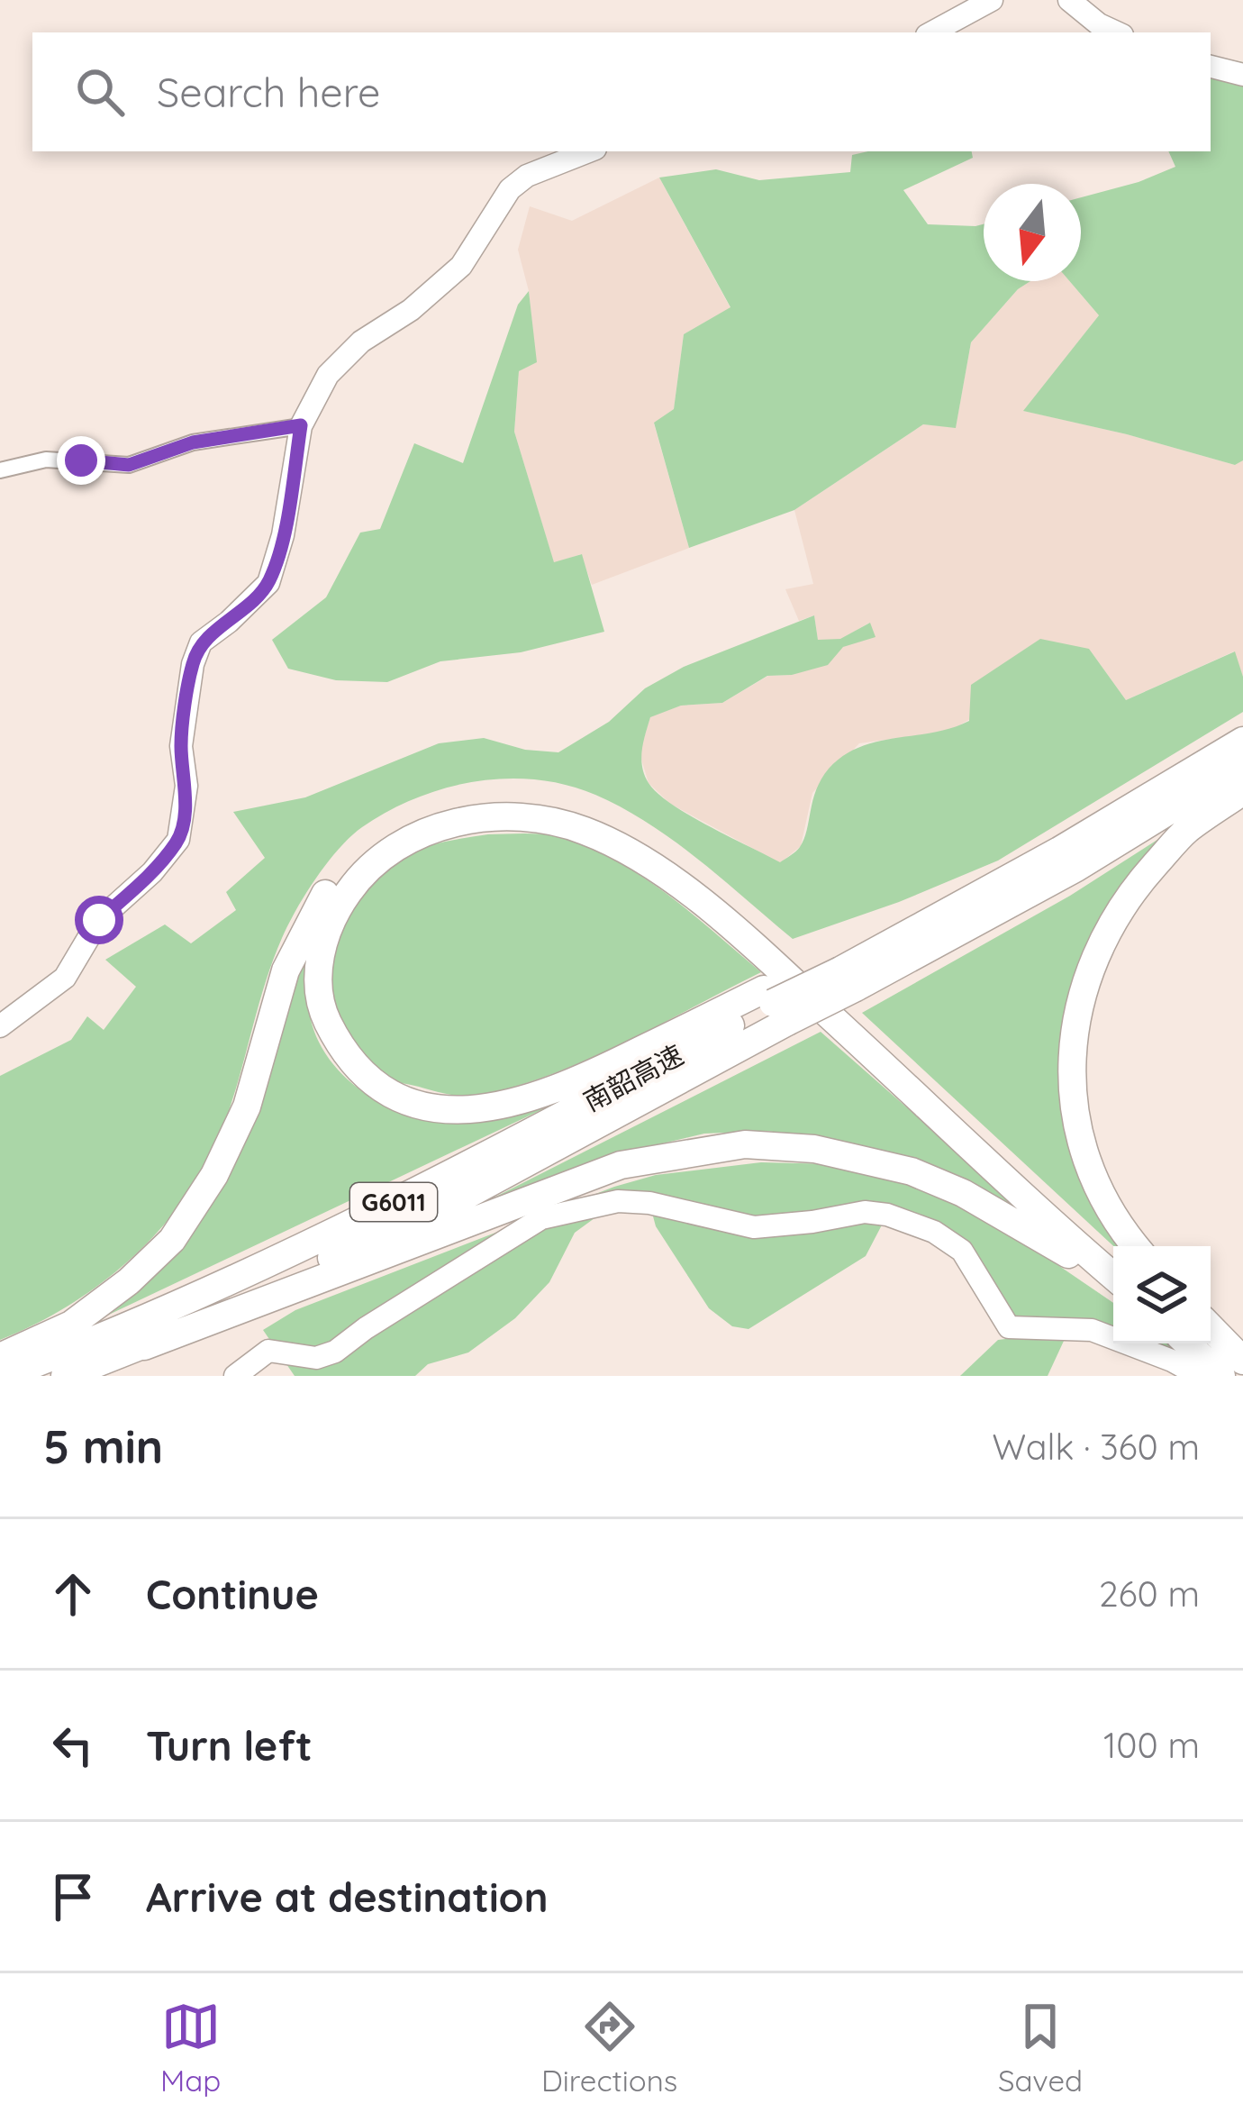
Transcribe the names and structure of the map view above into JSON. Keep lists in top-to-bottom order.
{
  "streets": {
    "highway": ["南韶高速", "G6011"]
  },
  "north": "bottom",
  "page": {
    "search": "Search here",
    "heading": ["5 min", "Walk · 360 m"],
    "list": [
      ["Continue", "260 m"],
      ["Turn left", "100 m"],
      "Arrive at destination"
    ],
    "nav": ["Map", "Directions", "Saved"]
  }
}
